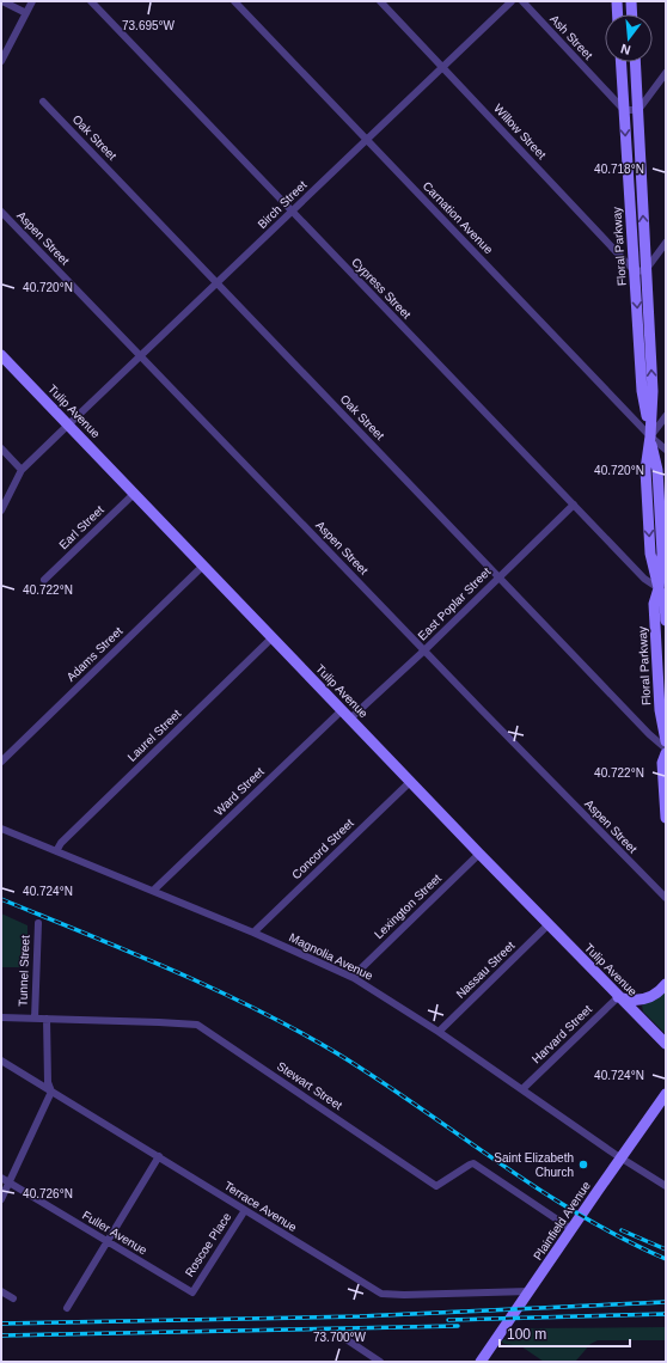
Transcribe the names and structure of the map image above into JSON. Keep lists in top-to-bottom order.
{
  "streets": {
    "street": [
      "Ash Street",
      "Willow Street",
      "Oak Street",
      "Birch Street",
      "Carnation Avenue",
      "Aspen Street",
      "Floral Parkway",
      "Cypress Street",
      "Tulip Avenue",
      "Earl Street",
      "East Poplar Street",
      "Adams Street",
      "Laurel Street",
      "Ward Street",
      "Concord Street",
      "Lexington Street",
      "Magnolia Avenue",
      "Nassau Street",
      "Tunnel Street",
      "Harvard Street",
      "Stewart Street",
      "Terrace Avenue",
      "Plainfield Avenue",
      "Fuller Avenue",
      "Roscoe Place"
    ]
  },
  "crossings": [
    ["Ash Street", "Floral Parkway"],
    ["Willow Street", "Birch Street"],
    ["Willow Street", "Floral Parkway"],
    ["Oak Street", "Birch Street"],
    ["Oak Street", "East Poplar Street"],
    ["Birch Street", "Carnation Avenue"],
    ["Birch Street", "Aspen Street"],
    ["Birch Street", "Cypress Street"],
    ["Birch Street", "Tulip Avenue"],
    ["Carnation Avenue", "Floral Parkway"],
    ["Aspen Street", "East Poplar Street"],
    ["Floral Parkway", "Cypress Street"],
    ["Cypress Street", "East Poplar Street"],
    ["Tulip Avenue", "Earl Street"],
    ["Tulip Avenue", "East Poplar Street"],
    ["Tulip Avenue", "Adams Street"],
    ["Tulip Avenue", "Laurel Street"],
    ["Tulip Avenue", "Ward Street"],
    ["Tulip Avenue", "Concord Street"],
    ["Tulip Avenue", "Lexington Street"],
    ["Tulip Avenue", "Nassau Street"],
    ["Tulip Avenue", "Harvard Street"],
    ["Laurel Street", "Magnolia Avenue"],
    ["Ward Street", "Magnolia Avenue"],
    ["Concord Street", "Magnolia Avenue"],
    ["Lexington Street", "Magnolia Avenue"],
    ["Magnolia Avenue", "Nassau Street"],
    ["Magnolia Avenue", "Harvard Street"],
    ["Magnolia Avenue", "Plainfield Avenue"],
    ["Tunnel Street", "Stewart Street"],
    ["Stewart Street", "Plainfield Avenue"],
    ["Terrace Avenue", "Plainfield Avenue"],
    ["Terrace Avenue", "Roscoe Place"],
    ["Fuller Avenue", "Roscoe Place"]
  ],
  "places": ["Saint Elizabeth Church"],
  "scale_bar": "100 m",
  "north": "bottom",
  "coordinates": [
    "73.695°W",
    "40.718°N",
    "40.720°N",
    "40.722°N",
    "40.724°N",
    "40.726°N",
    "73.700°W"
  ]
}
